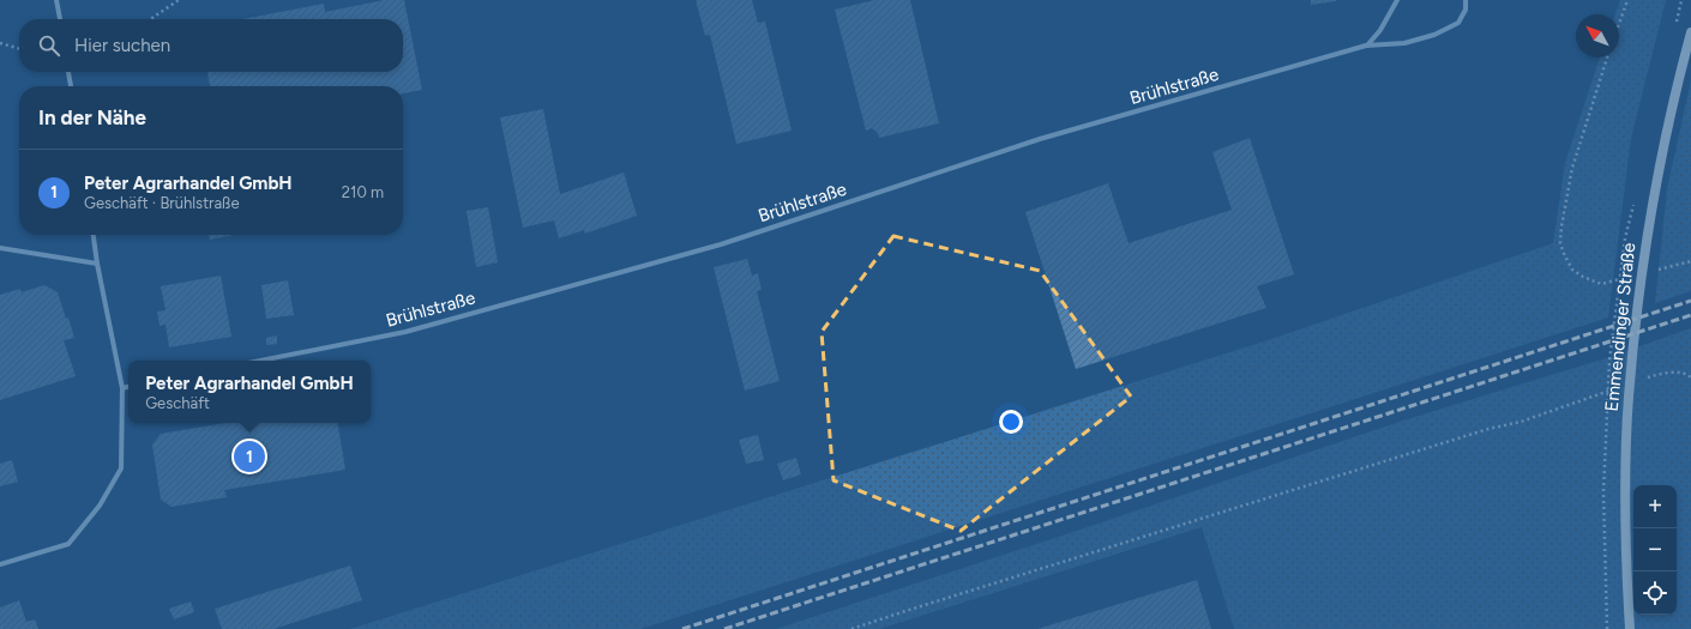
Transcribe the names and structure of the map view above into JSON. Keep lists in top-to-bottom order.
{
  "streets": {
    "main road": ["Emmendinger Straße"],
    "street": ["Brühlstraße"]
  },
  "north": "top left",
  "page": {
    "search": "Hier suchen",
    "heading": "In der Nähe",
    "list": [
      {
        "mark": "1",
        "name": "Peter Agrarhandel GmbH",
        "note": "Geschäft · Brühlstraße",
        "value": "210 m"
      }
    ],
    "popup": ["Peter Agrarhandel GmbH", "Geschäft"],
    "pins": "1",
    "map_buttons": ["+", "−"]
  }
}
